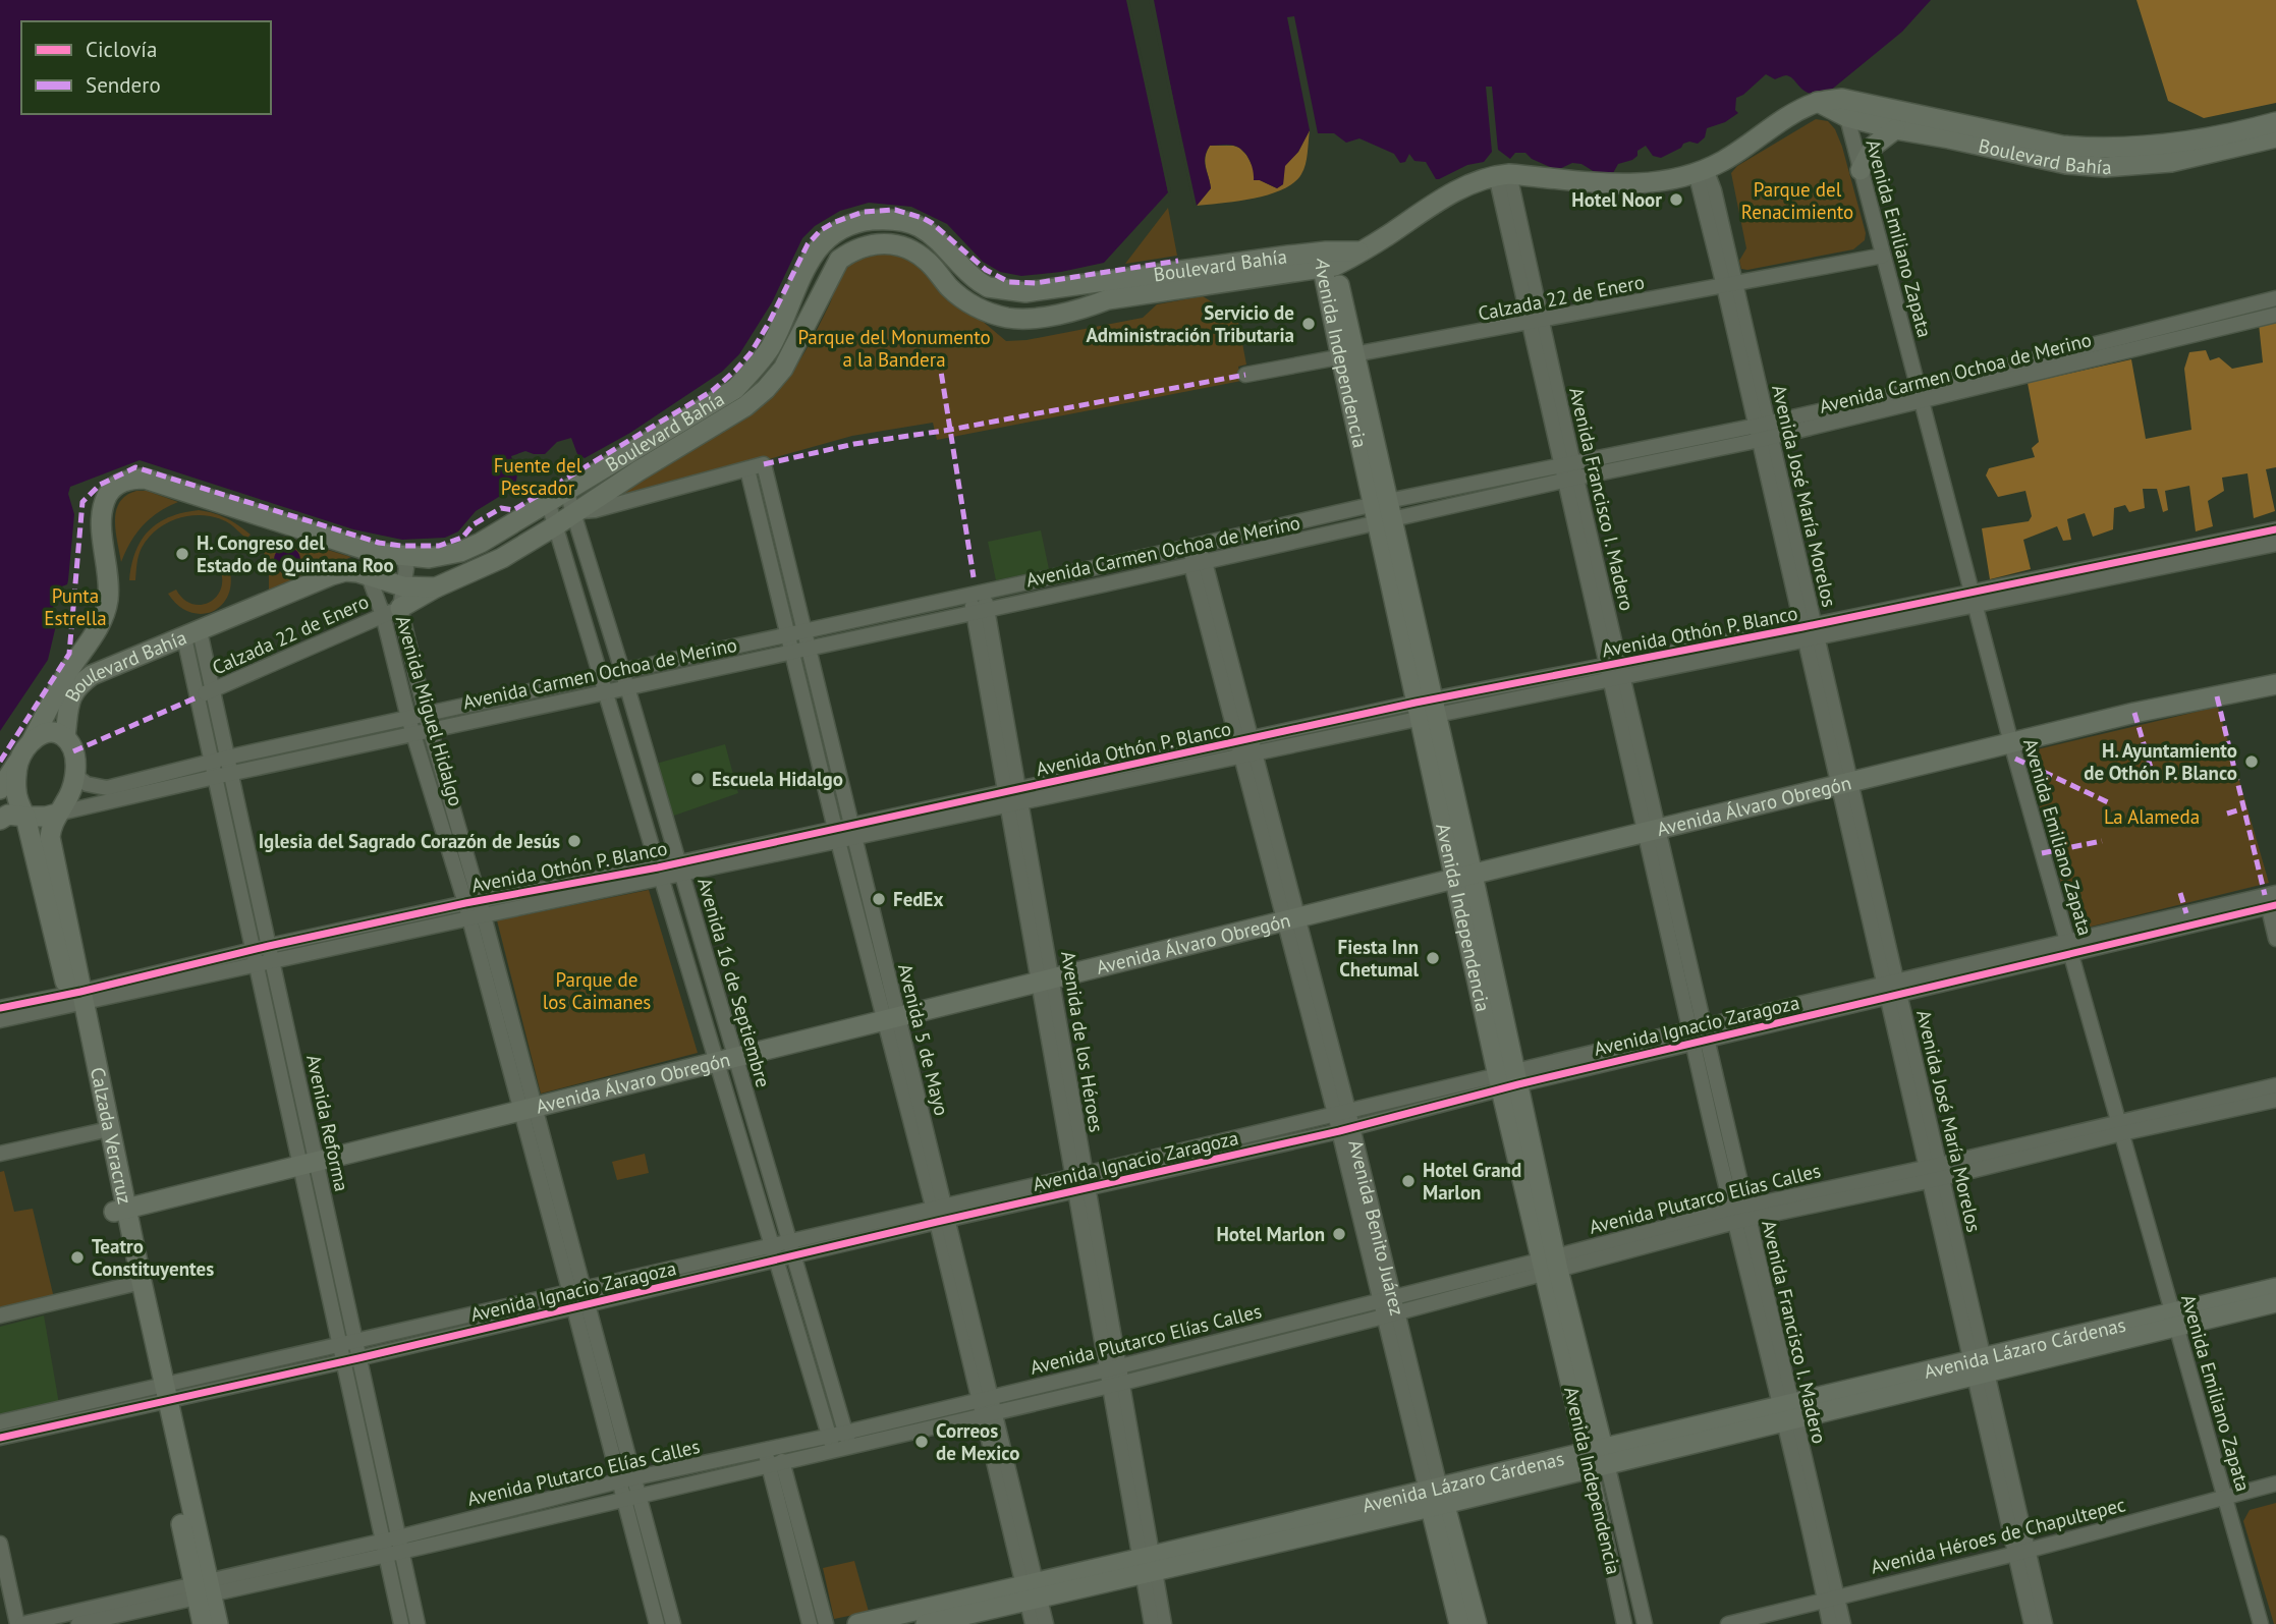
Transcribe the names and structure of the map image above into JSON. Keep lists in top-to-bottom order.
{
  "streets": {
    "main road": [
      "Boulevard Bahía",
      "Avenida Independencia",
      "Avenida Álvaro Obregón",
      "Calzada Veracruz",
      "Avenida Benito Juárez",
      "Avenida Lázaro Cárdenas"
    ],
    "street": [
      "Avenida Emiliano Zapata",
      "Calzada 22 de Enero",
      "Avenida Carmen Ochoa de Merino",
      "Avenida José María Morelos",
      "Avenida Francisco I. Madero",
      "Avenida Othón P. Blanco",
      "Avenida Miguel Hidalgo",
      "Avenida 16 de Septiembre",
      "Avenida Ignacio Zaragoza",
      "Avenida 5 de Mayo",
      "Avenida de los Héroes",
      "Avenida Reforma",
      "Avenida Plutarco Elías Calles",
      "Avenida Héroes de Chapultepec"
    ]
  },
  "crossings": [
    ["Boulevard Bahía", "Avenida Emiliano Zapata"],
    ["Boulevard Bahía", "Avenida Independencia"],
    ["Boulevard Bahía", "Avenida Carmen Ochoa de Merino"],
    ["Boulevard Bahía", "Avenida José María Morelos"],
    ["Boulevard Bahía", "Avenida Francisco I. Madero"],
    ["Boulevard Bahía", "Avenida Miguel Hidalgo"],
    ["Boulevard Bahía", "Avenida 16 de Septiembre"],
    ["Boulevard Bahía", "Avenida Reforma"],
    ["Boulevard Bahía", "Calzada Veracruz"],
    ["Avenida Emiliano Zapata", "Calzada 22 de Enero"],
    ["Avenida Emiliano Zapata", "Avenida Carmen Ochoa de Merino"],
    ["Avenida Emiliano Zapata", "Avenida Othón P. Blanco"],
    ["Avenida Emiliano Zapata", "Avenida Álvaro Obregón"],
    ["Avenida Emiliano Zapata", "Avenida Ignacio Zaragoza"],
    ["Avenida Emiliano Zapata", "Avenida Plutarco Elías Calles"],
    ["Avenida Emiliano Zapata", "Avenida Lázaro Cárdenas"],
    ["Avenida Emiliano Zapata", "Avenida Héroes de Chapultepec"],
    ["Calzada 22 de Enero", "Avenida Independencia"],
    ["Calzada 22 de Enero", "Avenida José María Morelos"],
    ["Calzada 22 de Enero", "Avenida Francisco I. Madero"],
    ["Calzada 22 de Enero", "Avenida Miguel Hidalgo"],
    ["Calzada 22 de Enero", "Avenida Reforma"],
    ["Avenida Independencia", "Avenida Carmen Ochoa de Merino"],
    ["Avenida Independencia", "Avenida Othón P. Blanco"],
    ["Avenida Independencia", "Avenida Álvaro Obregón"],
    ["Avenida Independencia", "Avenida Ignacio Zaragoza"],
    ["Avenida Independencia", "Avenida Plutarco Elías Calles"],
    ["Avenida Independencia", "Avenida Lázaro Cárdenas"],
    ["Avenida Carmen Ochoa de Merino", "Avenida José María Morelos"],
    ["Avenida Carmen Ochoa de Merino", "Avenida Francisco I. Madero"],
    ["Avenida Carmen Ochoa de Merino", "Avenida Miguel Hidalgo"],
    ["Avenida Carmen Ochoa de Merino", "Avenida 16 de Septiembre"],
    ["Avenida Carmen Ochoa de Merino", "Avenida 5 de Mayo"],
    ["Avenida Carmen Ochoa de Merino", "Avenida de los Héroes"],
    ["Avenida Carmen Ochoa de Merino", "Avenida Reforma"],
    ["Avenida Carmen Ochoa de Merino", "Calzada Veracruz"],
    ["Avenida Carmen Ochoa de Merino", "Avenida Benito Juárez"],
    ["Avenida José María Morelos", "Avenida Othón P. Blanco"],
    ["Avenida José María Morelos", "Avenida Álvaro Obregón"],
    ["Avenida José María Morelos", "Avenida Ignacio Zaragoza"],
    ["Avenida José María Morelos", "Avenida Plutarco Elías Calles"],
    ["Avenida José María Morelos", "Avenida Lázaro Cárdenas"],
    ["Avenida José María Morelos", "Avenida Héroes de Chapultepec"],
    ["Avenida Francisco I. Madero", "Avenida Othón P. Blanco"],
    ["Avenida Francisco I. Madero", "Avenida Álvaro Obregón"],
    ["Avenida Francisco I. Madero", "Avenida Ignacio Zaragoza"],
    ["Avenida Francisco I. Madero", "Avenida Plutarco Elías Calles"],
    ["Avenida Francisco I. Madero", "Avenida Lázaro Cárdenas"],
    ["Avenida Francisco I. Madero", "Avenida Héroes de Chapultepec"],
    ["Avenida Othón P. Blanco", "Avenida Miguel Hidalgo"],
    ["Avenida Othón P. Blanco", "Avenida 16 de Septiembre"],
    ["Avenida Othón P. Blanco", "Avenida 5 de Mayo"],
    ["Avenida Othón P. Blanco", "Avenida de los Héroes"],
    ["Avenida Othón P. Blanco", "Avenida Reforma"],
    ["Avenida Othón P. Blanco", "Calzada Veracruz"],
    ["Avenida Othón P. Blanco", "Avenida Benito Juárez"],
    ["Avenida Miguel Hidalgo", "Avenida Álvaro Obregón"],
    ["Avenida Miguel Hidalgo", "Avenida Ignacio Zaragoza"],
    ["Avenida Miguel Hidalgo", "Avenida Plutarco Elías Calles"],
    ["Avenida Álvaro Obregón", "Avenida 16 de Septiembre"],
    ["Avenida Álvaro Obregón", "Avenida 5 de Mayo"],
    ["Avenida Álvaro Obregón", "Avenida de los Héroes"],
    ["Avenida Álvaro Obregón", "Avenida Reforma"],
    ["Avenida Álvaro Obregón", "Calzada Veracruz"],
    ["Avenida Álvaro Obregón", "Avenida Benito Juárez"],
    ["Avenida 16 de Septiembre", "Avenida Ignacio Zaragoza"],
    ["Avenida 16 de Septiembre", "Avenida Plutarco Elías Calles"],
    ["Avenida Ignacio Zaragoza", "Avenida 5 de Mayo"],
    ["Avenida Ignacio Zaragoza", "Avenida de los Héroes"],
    ["Avenida Ignacio Zaragoza", "Avenida Reforma"],
    ["Avenida Ignacio Zaragoza", "Calzada Veracruz"],
    ["Avenida Ignacio Zaragoza", "Avenida Benito Juárez"],
    ["Avenida 5 de Mayo", "Avenida Plutarco Elías Calles"],
    ["Avenida 5 de Mayo", "Avenida Lázaro Cárdenas"],
    ["Avenida de los Héroes", "Avenida Plutarco Elías Calles"],
    ["Avenida de los Héroes", "Avenida Lázaro Cárdenas"],
    ["Avenida Reforma", "Avenida Plutarco Elías Calles"],
    ["Calzada Veracruz", "Avenida Plutarco Elías Calles"],
    ["Avenida Plutarco Elías Calles", "Avenida Benito Juárez"],
    ["Avenida Benito Juárez", "Avenida Lázaro Cárdenas"]
  ],
  "parks": [
    "Parque del Renacimiento",
    "Parque del Monumento a la Bandera",
    "Fuente del Pescador",
    "Punta Estrella",
    "La Alameda",
    "Parque de los Caimanes"
  ],
  "places": [
    "Hotel Noor",
    "Servicio de Administración Tributaria",
    "H. Congreso del Estado de Quintana Roo",
    "H. Ayuntamiento de Othón P. Blanco",
    "Escuela Hidalgo",
    "Iglesia del Sagrado Corazón de Jesús",
    "FedEx",
    "Fiesta Inn Chetumal",
    "Hotel Grand Marlon",
    "Hotel Marlon",
    "Teatro Constituyentes",
    "Correos de Mexico"
  ],
  "legend": ["Ciclovía", "Sendero"]
}
